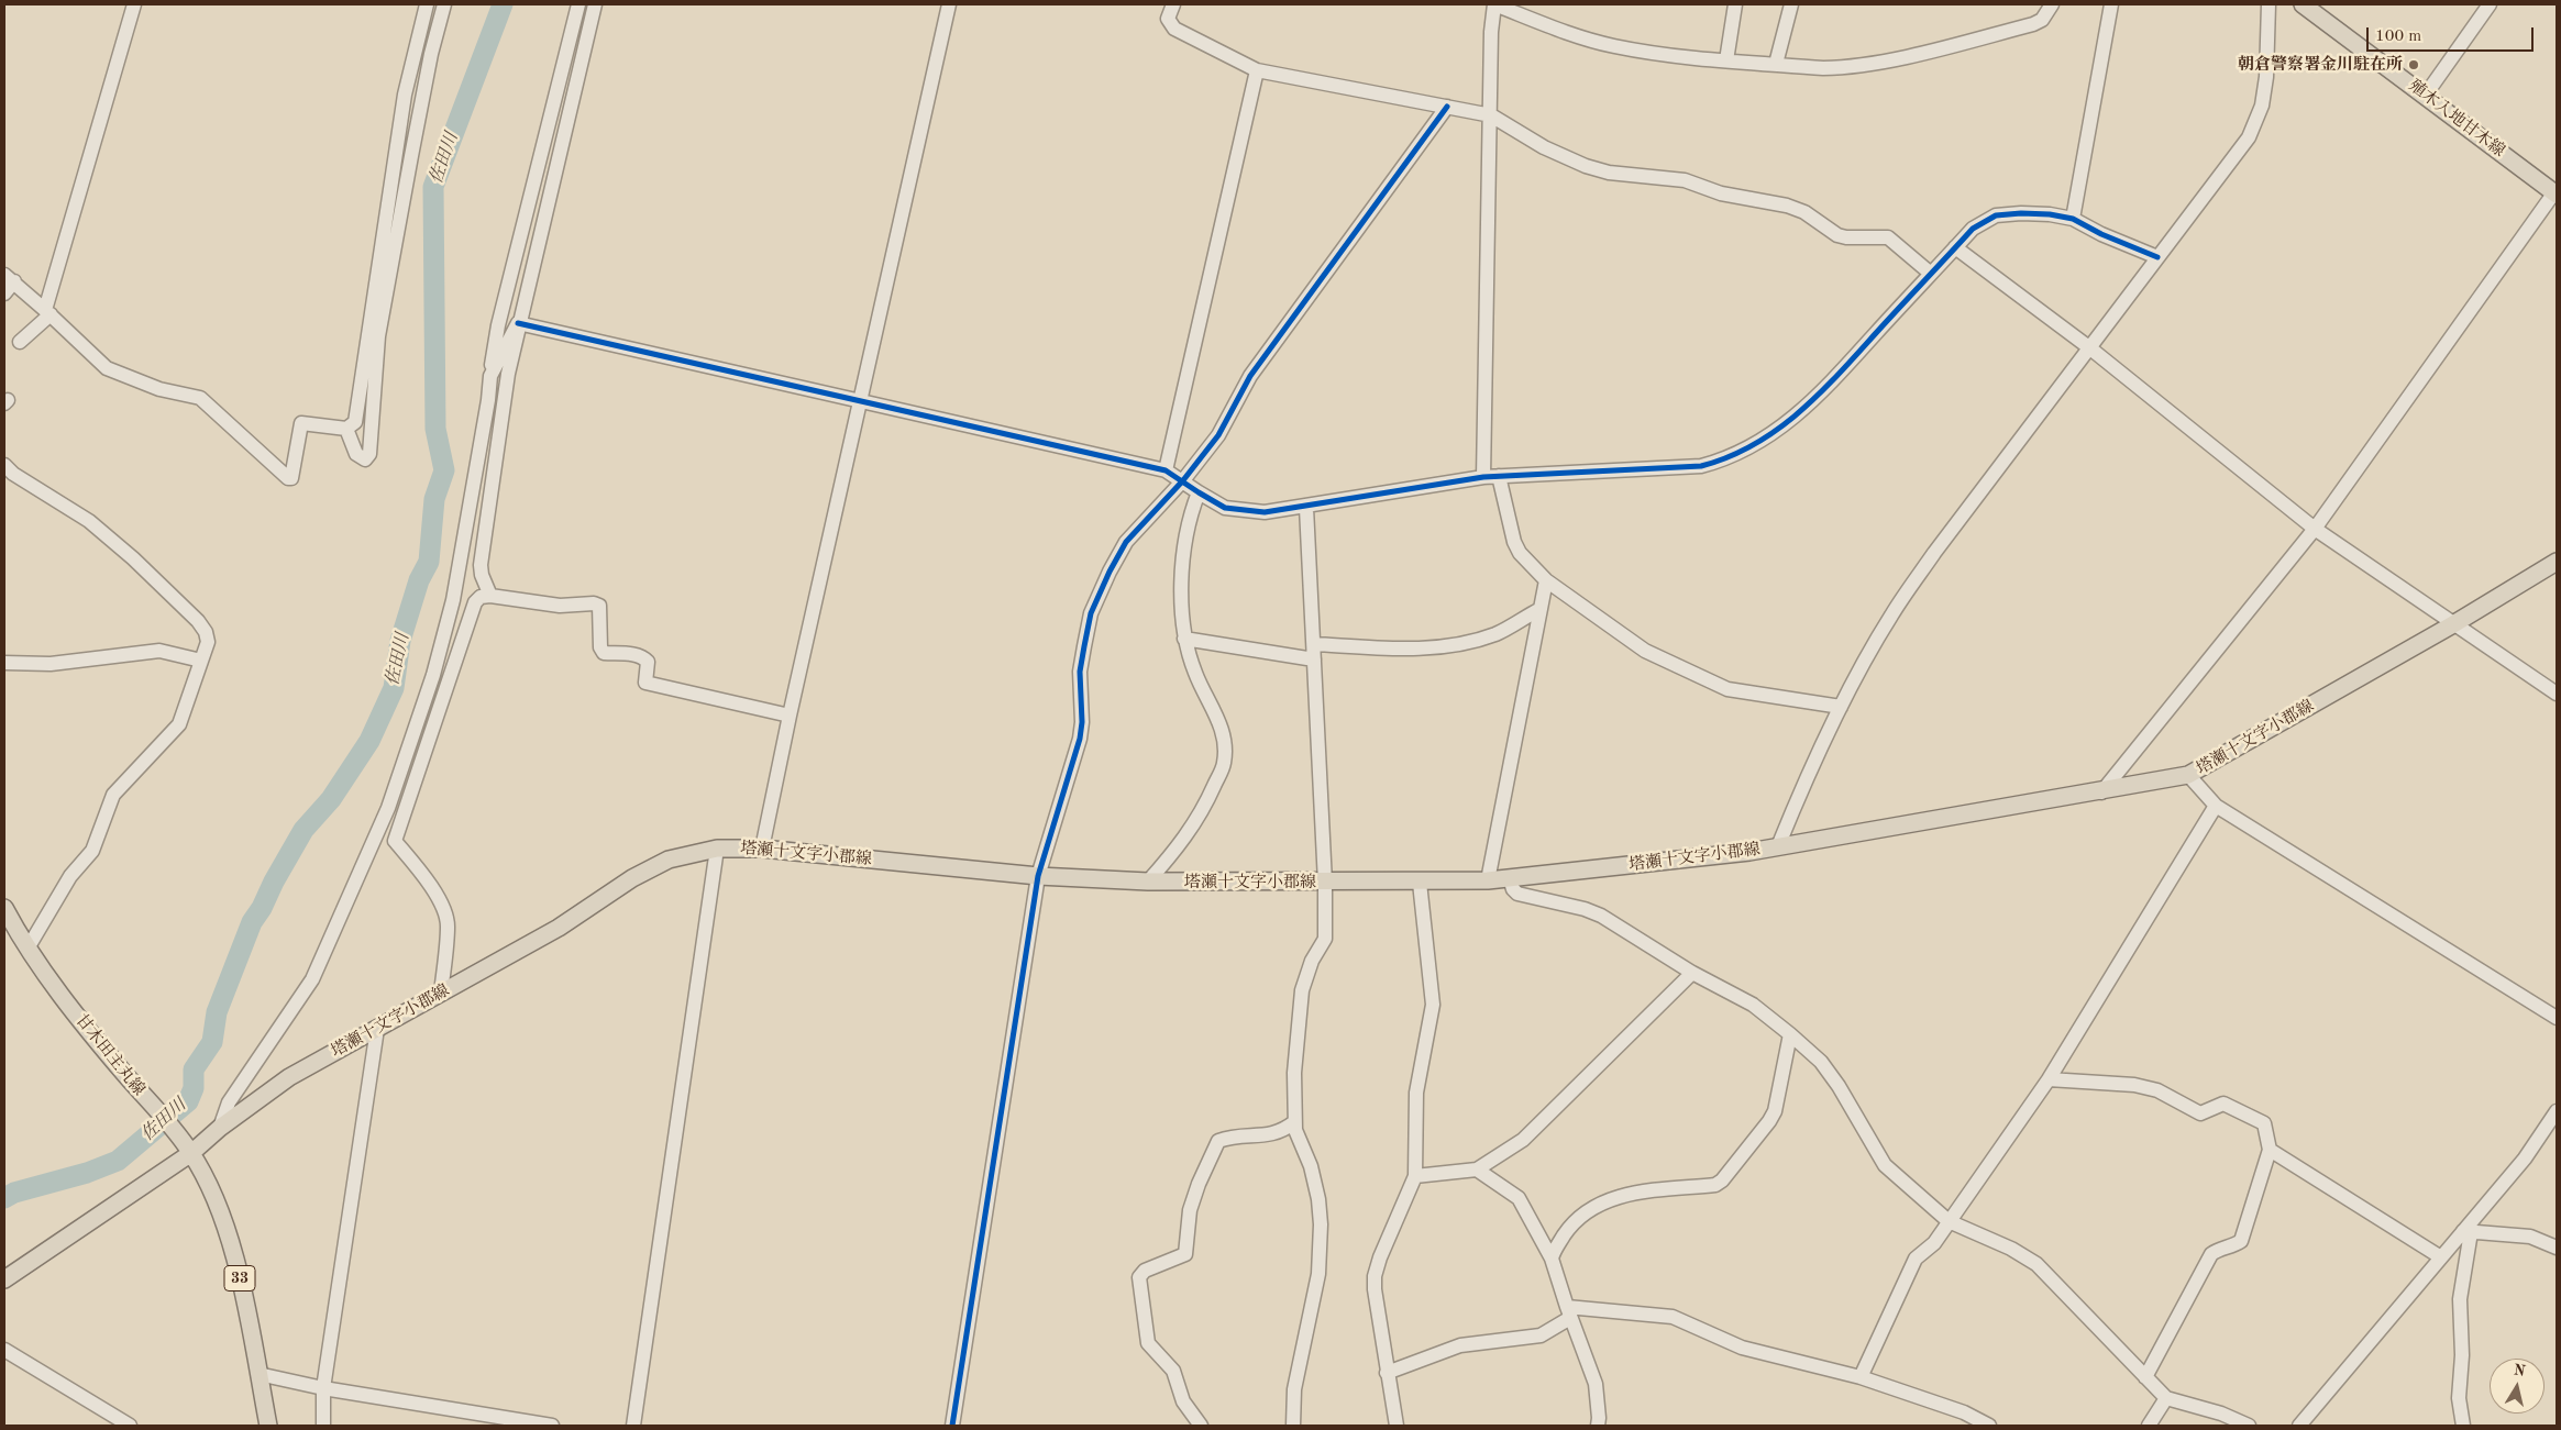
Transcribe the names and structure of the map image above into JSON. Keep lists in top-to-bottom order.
{
  "streets": {
    "main road": [
      "殖木入地甘木線",
      "塔瀬十文字小郡線",
      "甘木田主丸線",
      "33"
    ]
  },
  "crossings": [
    ["塔瀬十文字小郡線", "甘木田主丸線"]
  ],
  "water": ["佐田川"],
  "places": ["朝倉警察署金川駐在所"],
  "scale_bar": "100 m",
  "north": "top"
}
